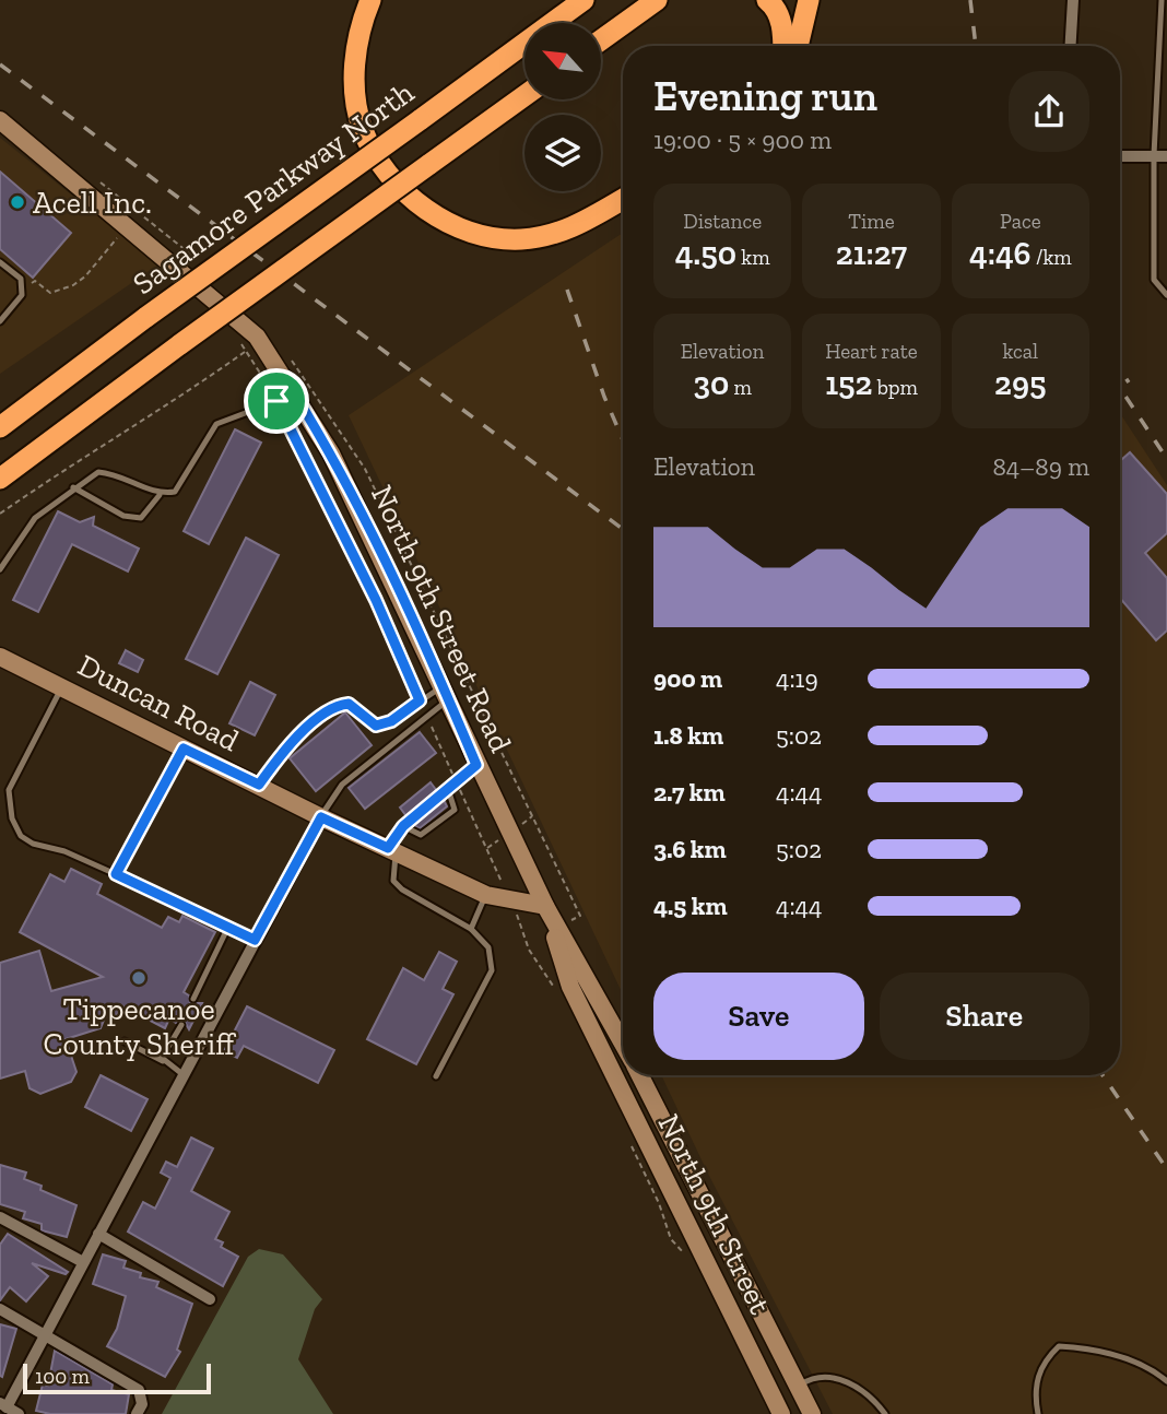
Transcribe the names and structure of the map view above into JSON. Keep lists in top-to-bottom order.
{
  "streets": {
    "highway": ["Sagamore Parkway North"],
    "main road": ["North 9th Street Road", "Duncan Road", "North 9th Street"]
  },
  "crossings": [
    ["North 9th Street Road", "Duncan Road"],
    ["North 9th Street Road", "North 9th Street"],
    ["Duncan Road", "North 9th Street"]
  ],
  "places": ["Acell Inc.", "Tippecanoe County Sheriff"],
  "scale_bar": "100 m",
  "north": "top left",
  "page": {
    "heading": ["Evening run", "19:00 · 5 × 900 m"],
    "stats": [
      ["Distance", "4.50 km"],
      ["Time", "21:27"],
      ["Pace", "4:46 /km"],
      ["Elevation", "30 m"],
      ["Heart rate", "152 bpm"],
      ["kcal", "295"]
    ],
    "chart": ["Elevation", "84–89 m"],
    "list": [
      {
        "name": "900 m",
        "note": "4:19"
      },
      {
        "name": "1.8 km",
        "note": "5:02"
      },
      {
        "name": "2.7 km",
        "note": "4:44"
      },
      {
        "name": "3.6 km",
        "note": "5:02"
      },
      {
        "name": "4.5 km",
        "note": "4:44"
      }
    ],
    "buttons": ["Save", "Share"],
    "scale": "100 m"
  }
}
